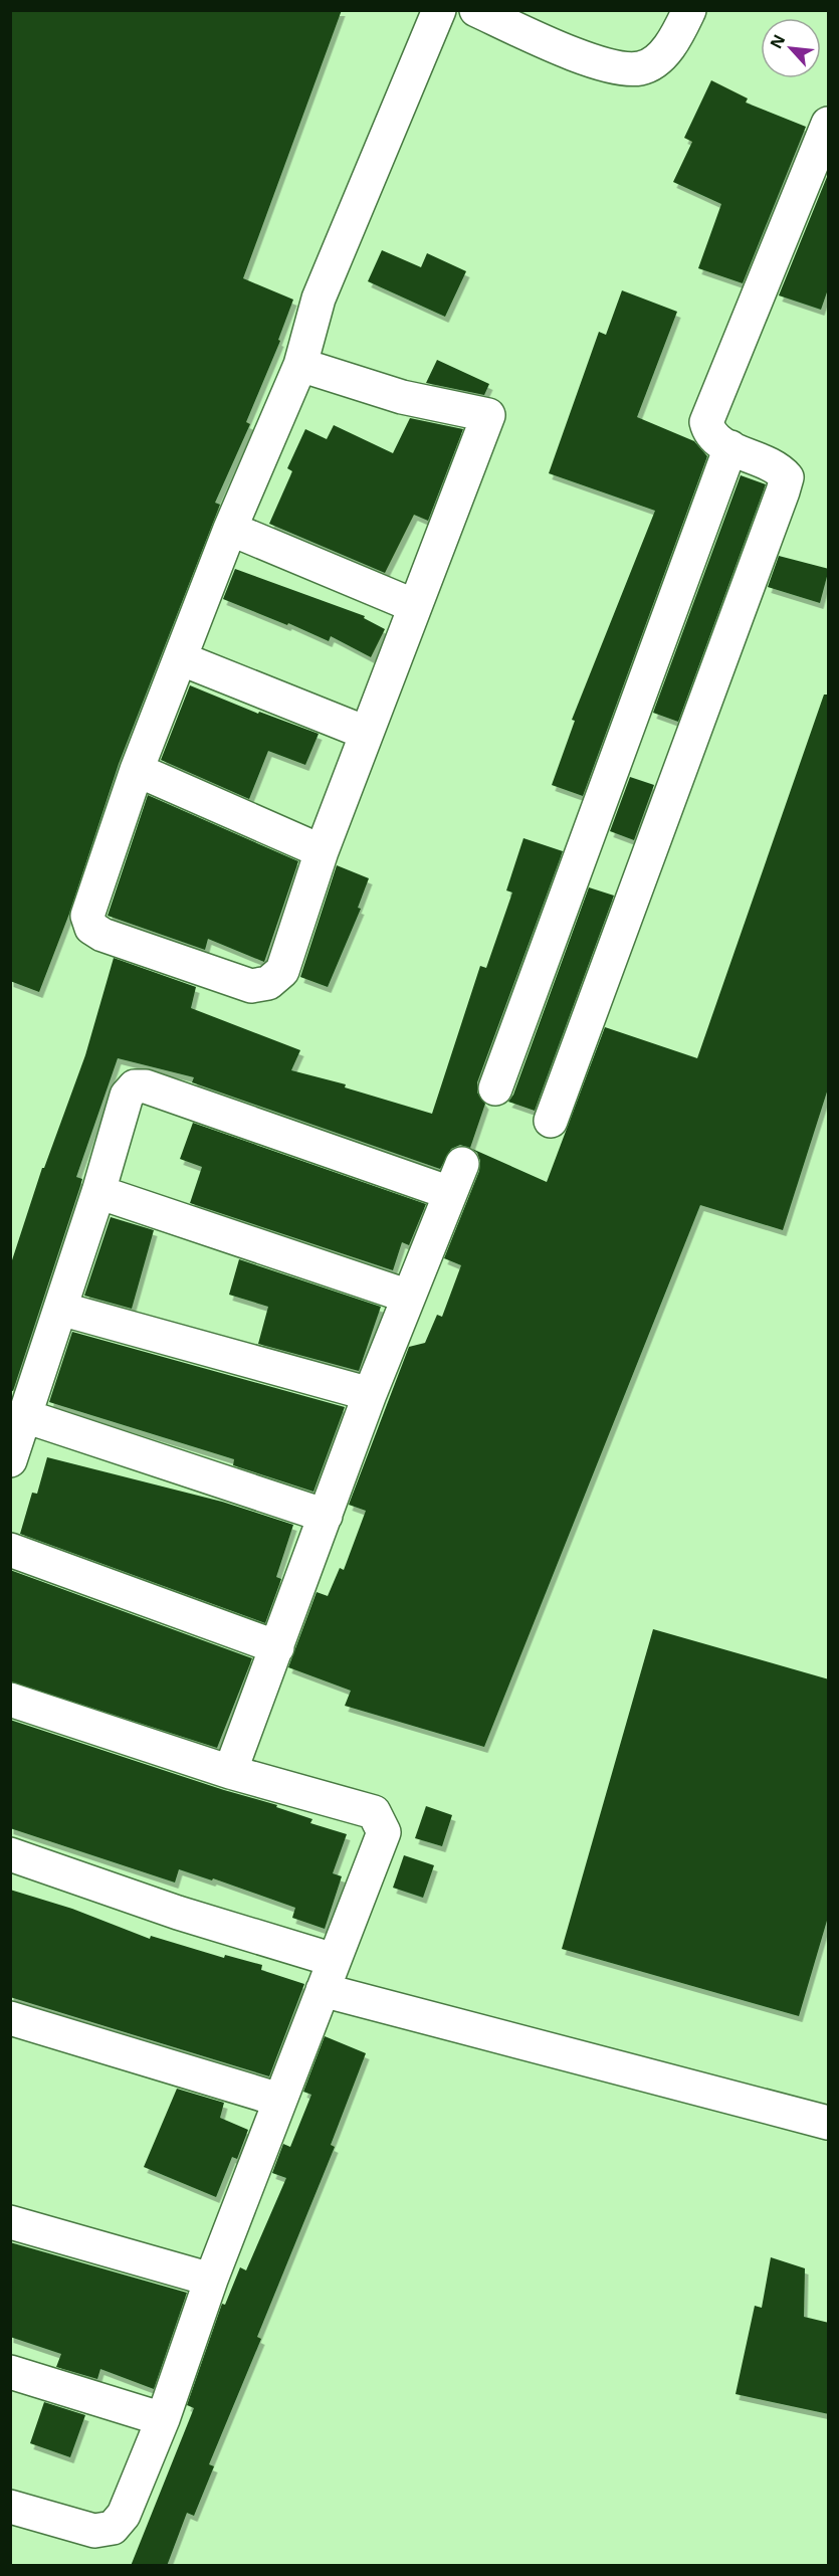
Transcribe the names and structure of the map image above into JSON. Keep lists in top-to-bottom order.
{
  "north": "top left"
}
